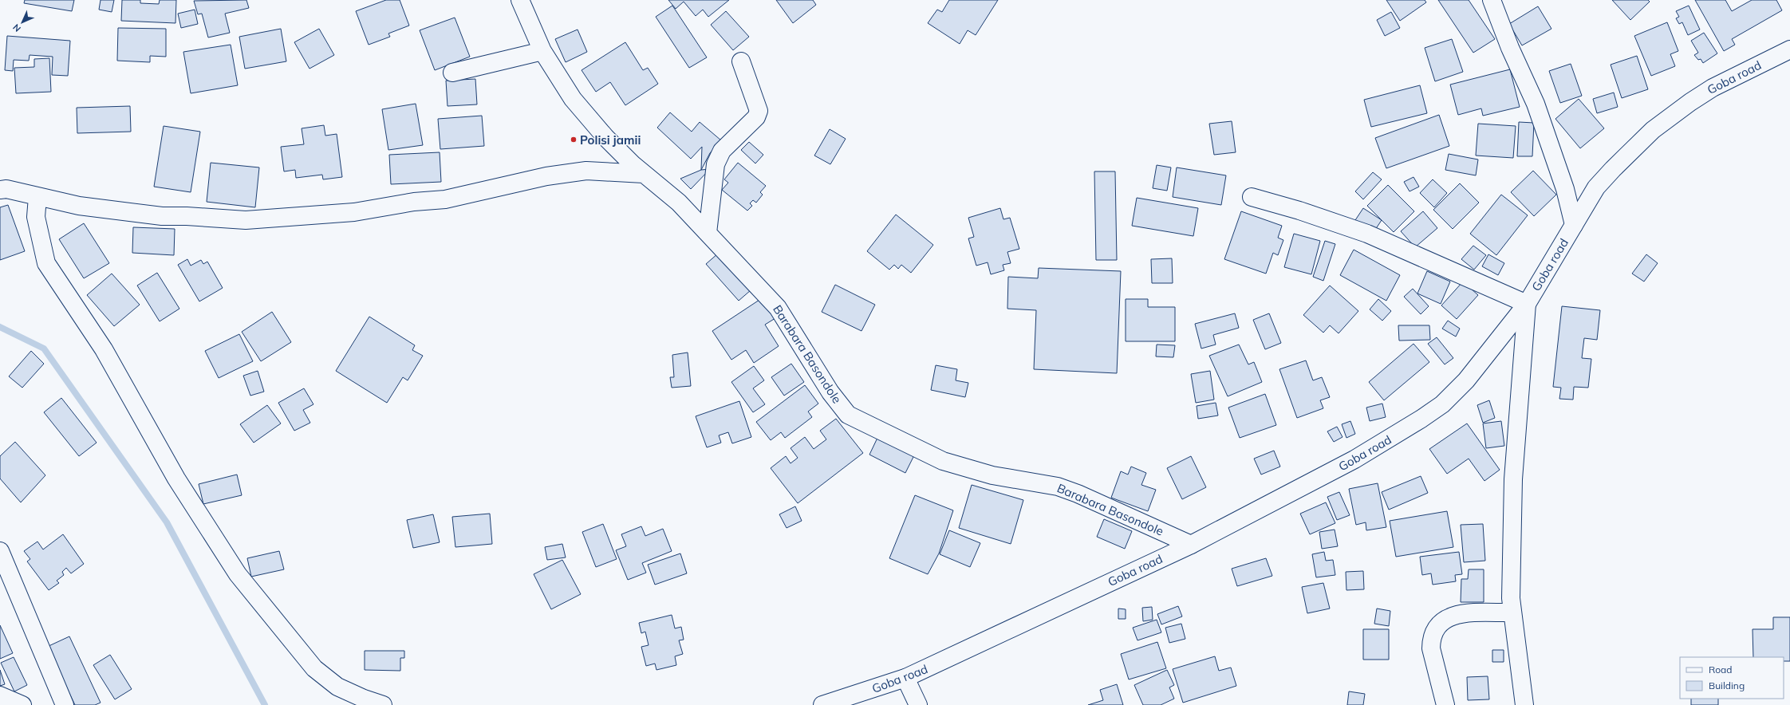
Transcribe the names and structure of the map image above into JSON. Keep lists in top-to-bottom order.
{
  "streets": {
    "street": ["Goba road", "Barabara Basondole"]
  },
  "crossings": [
    ["Goba road", "Barabara Basondole"]
  ],
  "places": ["Polisi jamii"],
  "legend": ["Road", "Building"],
  "north": "bottom left"
}
